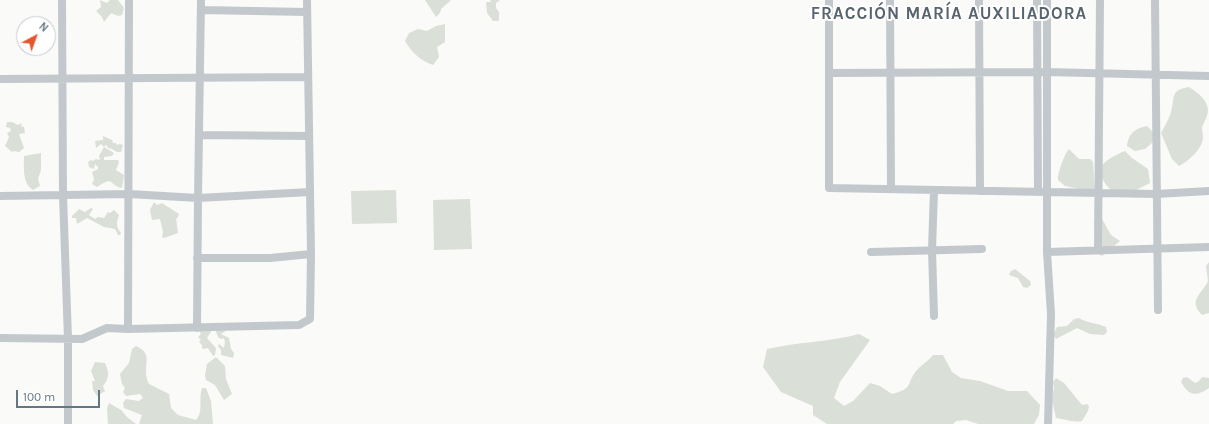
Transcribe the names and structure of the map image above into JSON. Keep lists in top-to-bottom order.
{
  "districts": ["FRACCIÓN MARÍA AUXILIADORA"],
  "scale_bar": "100 m",
  "north": "top right"
}
